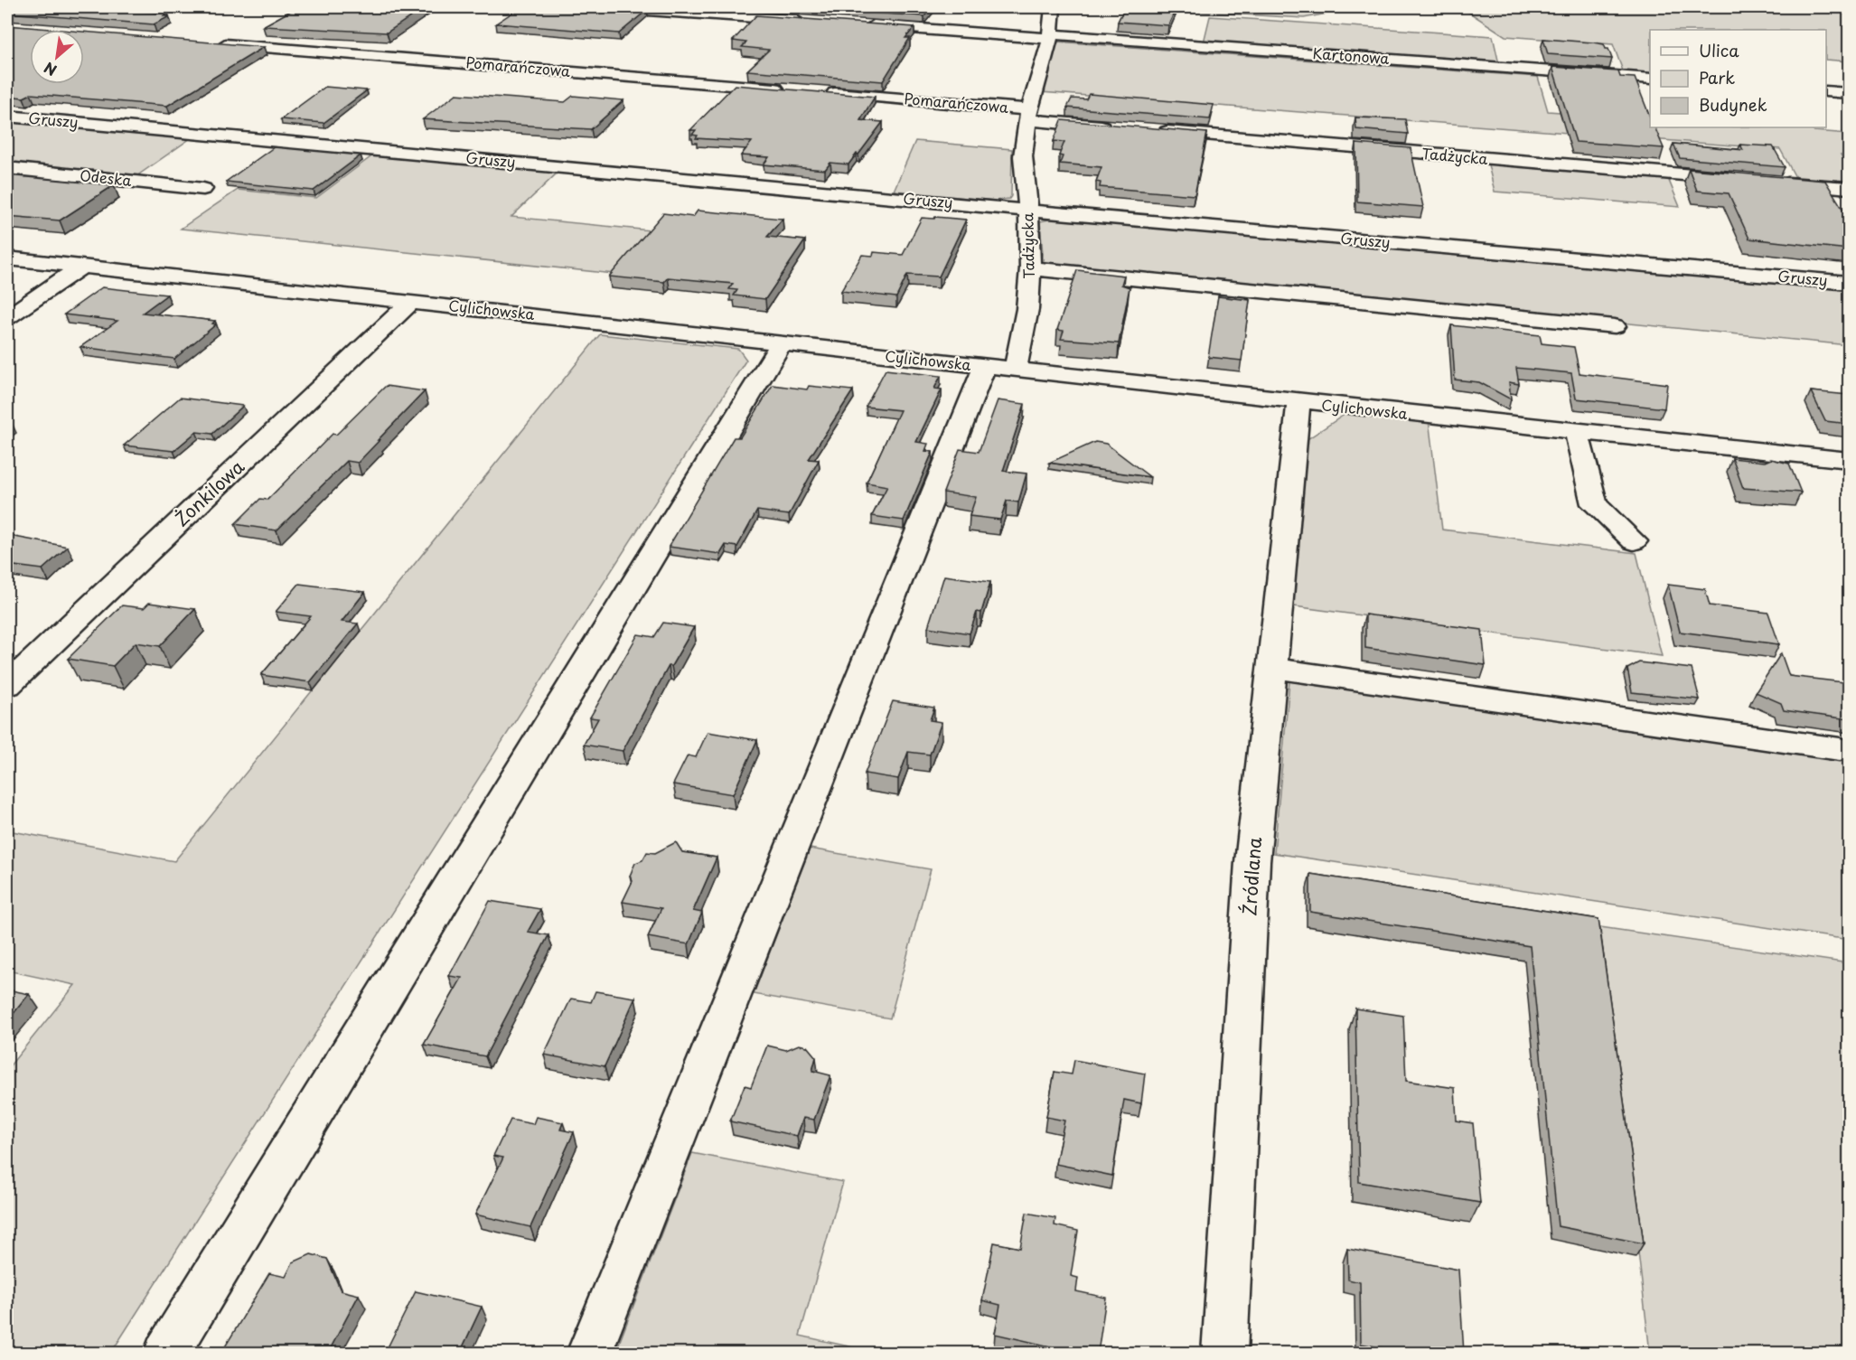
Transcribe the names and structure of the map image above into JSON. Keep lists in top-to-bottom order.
{
  "streets": {
    "street": [
      "Kartonowa",
      "Pomarańczowa",
      "Gruszy",
      "Tadżycka",
      "Odeska",
      "Cylichowska",
      "Żonkilowa",
      "Źródlana"
    ]
  },
  "crossings": [
    ["Kartonowa", "Tadżycka"],
    ["Pomarańczowa", "Tadżycka"],
    ["Gruszy", "Tadżycka"],
    ["Tadżycka", "Cylichowska"],
    ["Cylichowska", "Żonkilowa"],
    ["Cylichowska", "Źródlana"]
  ],
  "legend": ["Ulica", "Park", "Budynek"],
  "north": "bottom left"
}
